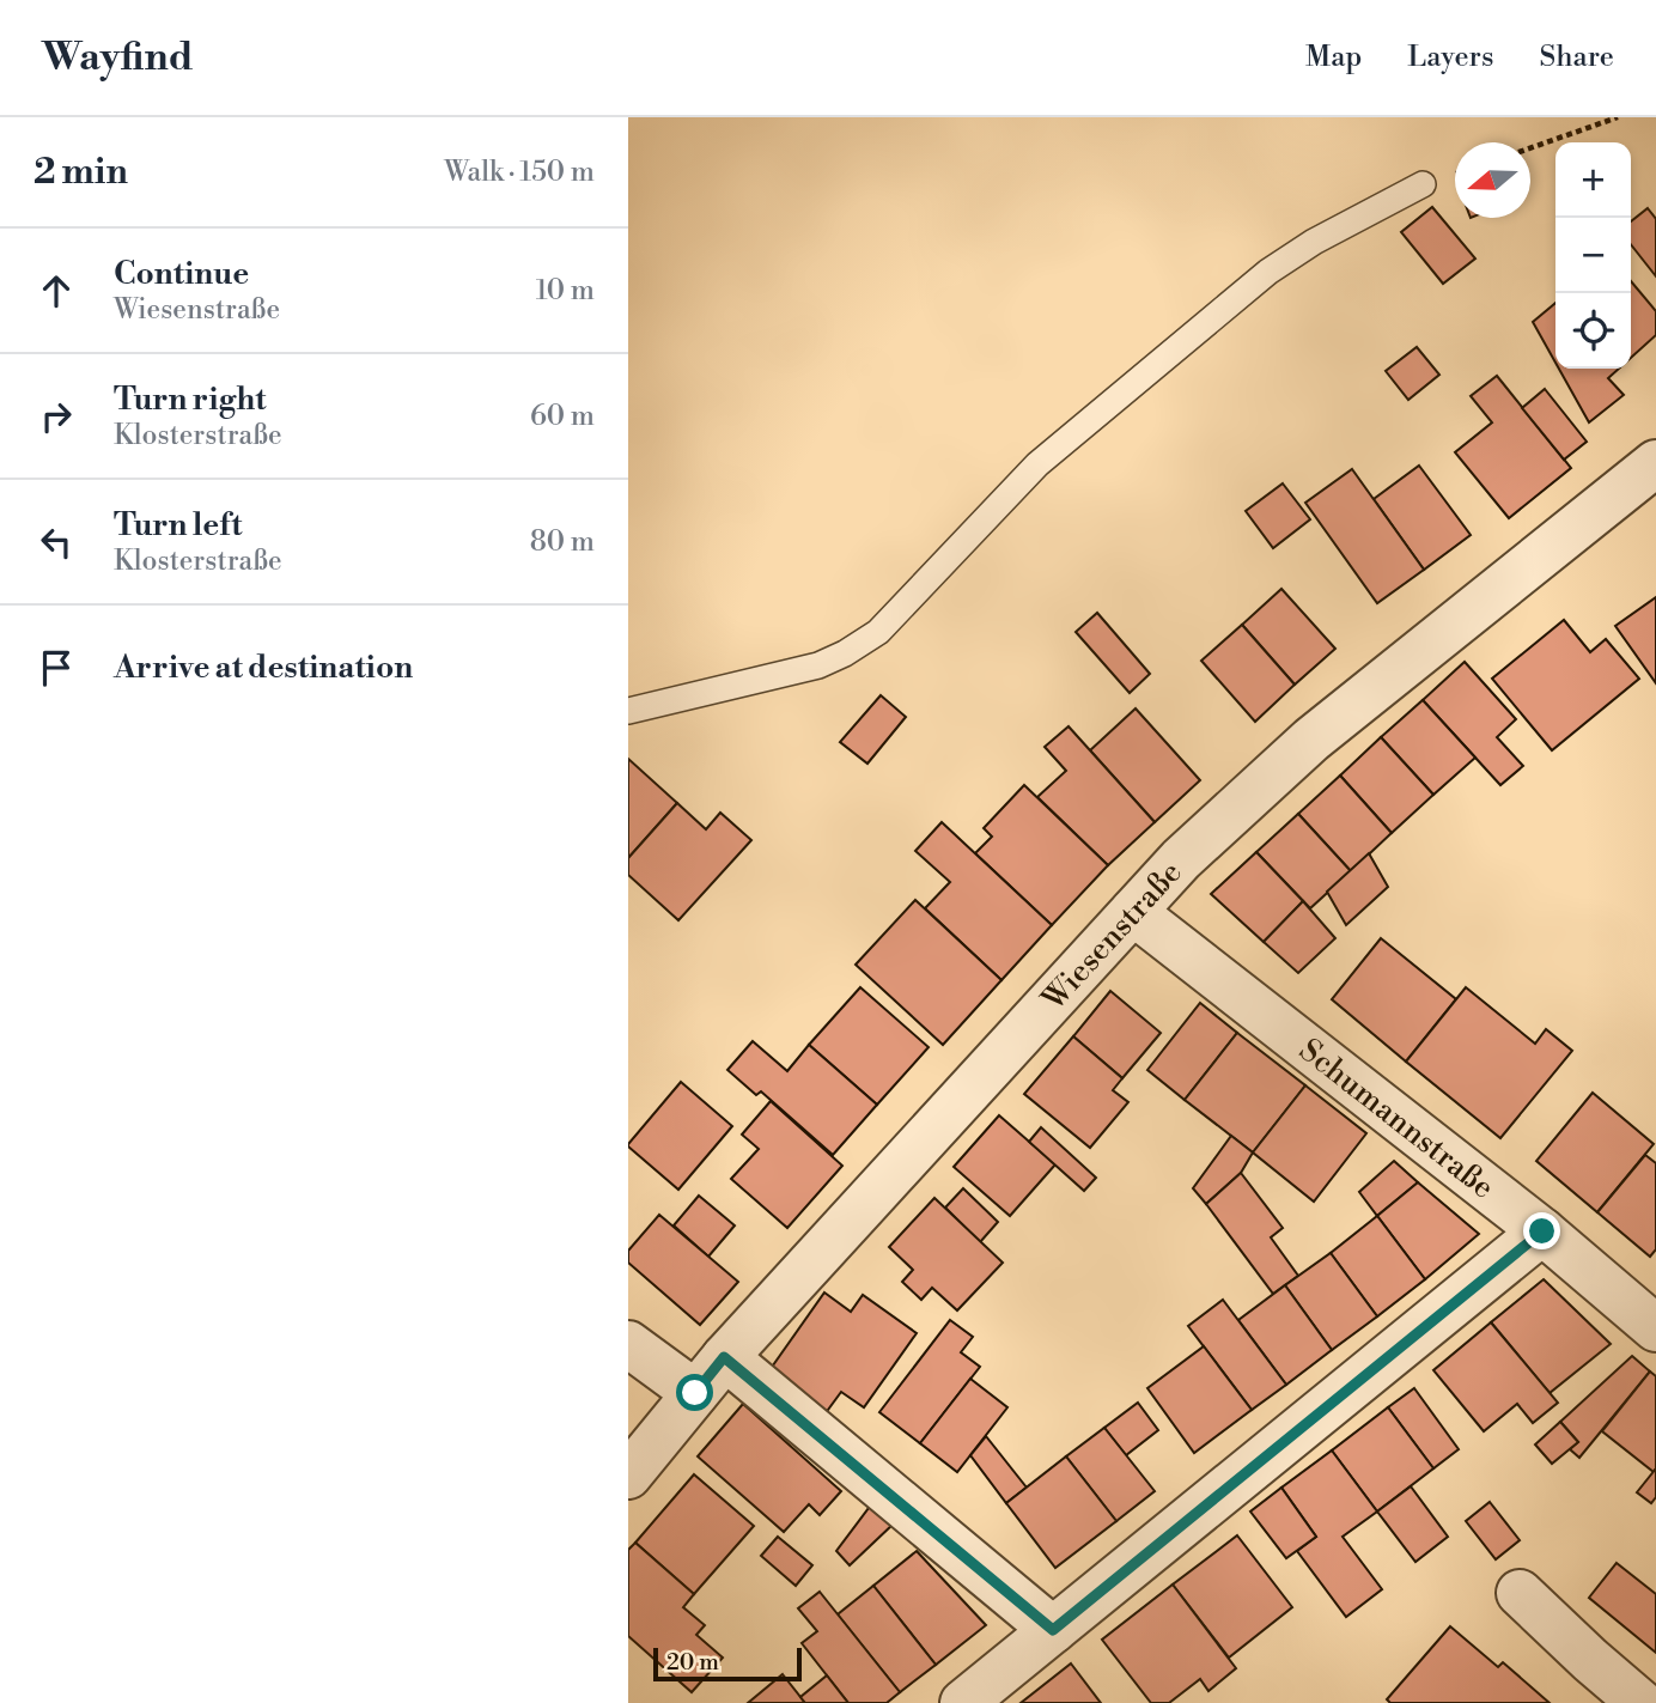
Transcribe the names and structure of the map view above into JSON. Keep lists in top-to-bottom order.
{
  "streets": {
    "street": ["Wiesenstraße", "Schumannstraße"]
  },
  "crossings": [
    ["Wiesenstraße", "Schumannstraße"]
  ],
  "scale_bar": "20 m",
  "north": "left",
  "page": {
    "header": "Wayfind",
    "nav": ["Map", "Layers", "Share"],
    "heading": ["2 min", "Walk · 150 m"],
    "map_buttons": ["+", "−"],
    "list": [
      ["Continue", "Wiesenstraße", "10 m"],
      ["Turn right", "Klosterstraße", "60 m"],
      ["Turn left", "Klosterstraße", "80 m"],
      "Arrive at destination"
    ],
    "scale": "20 m"
  }
}
